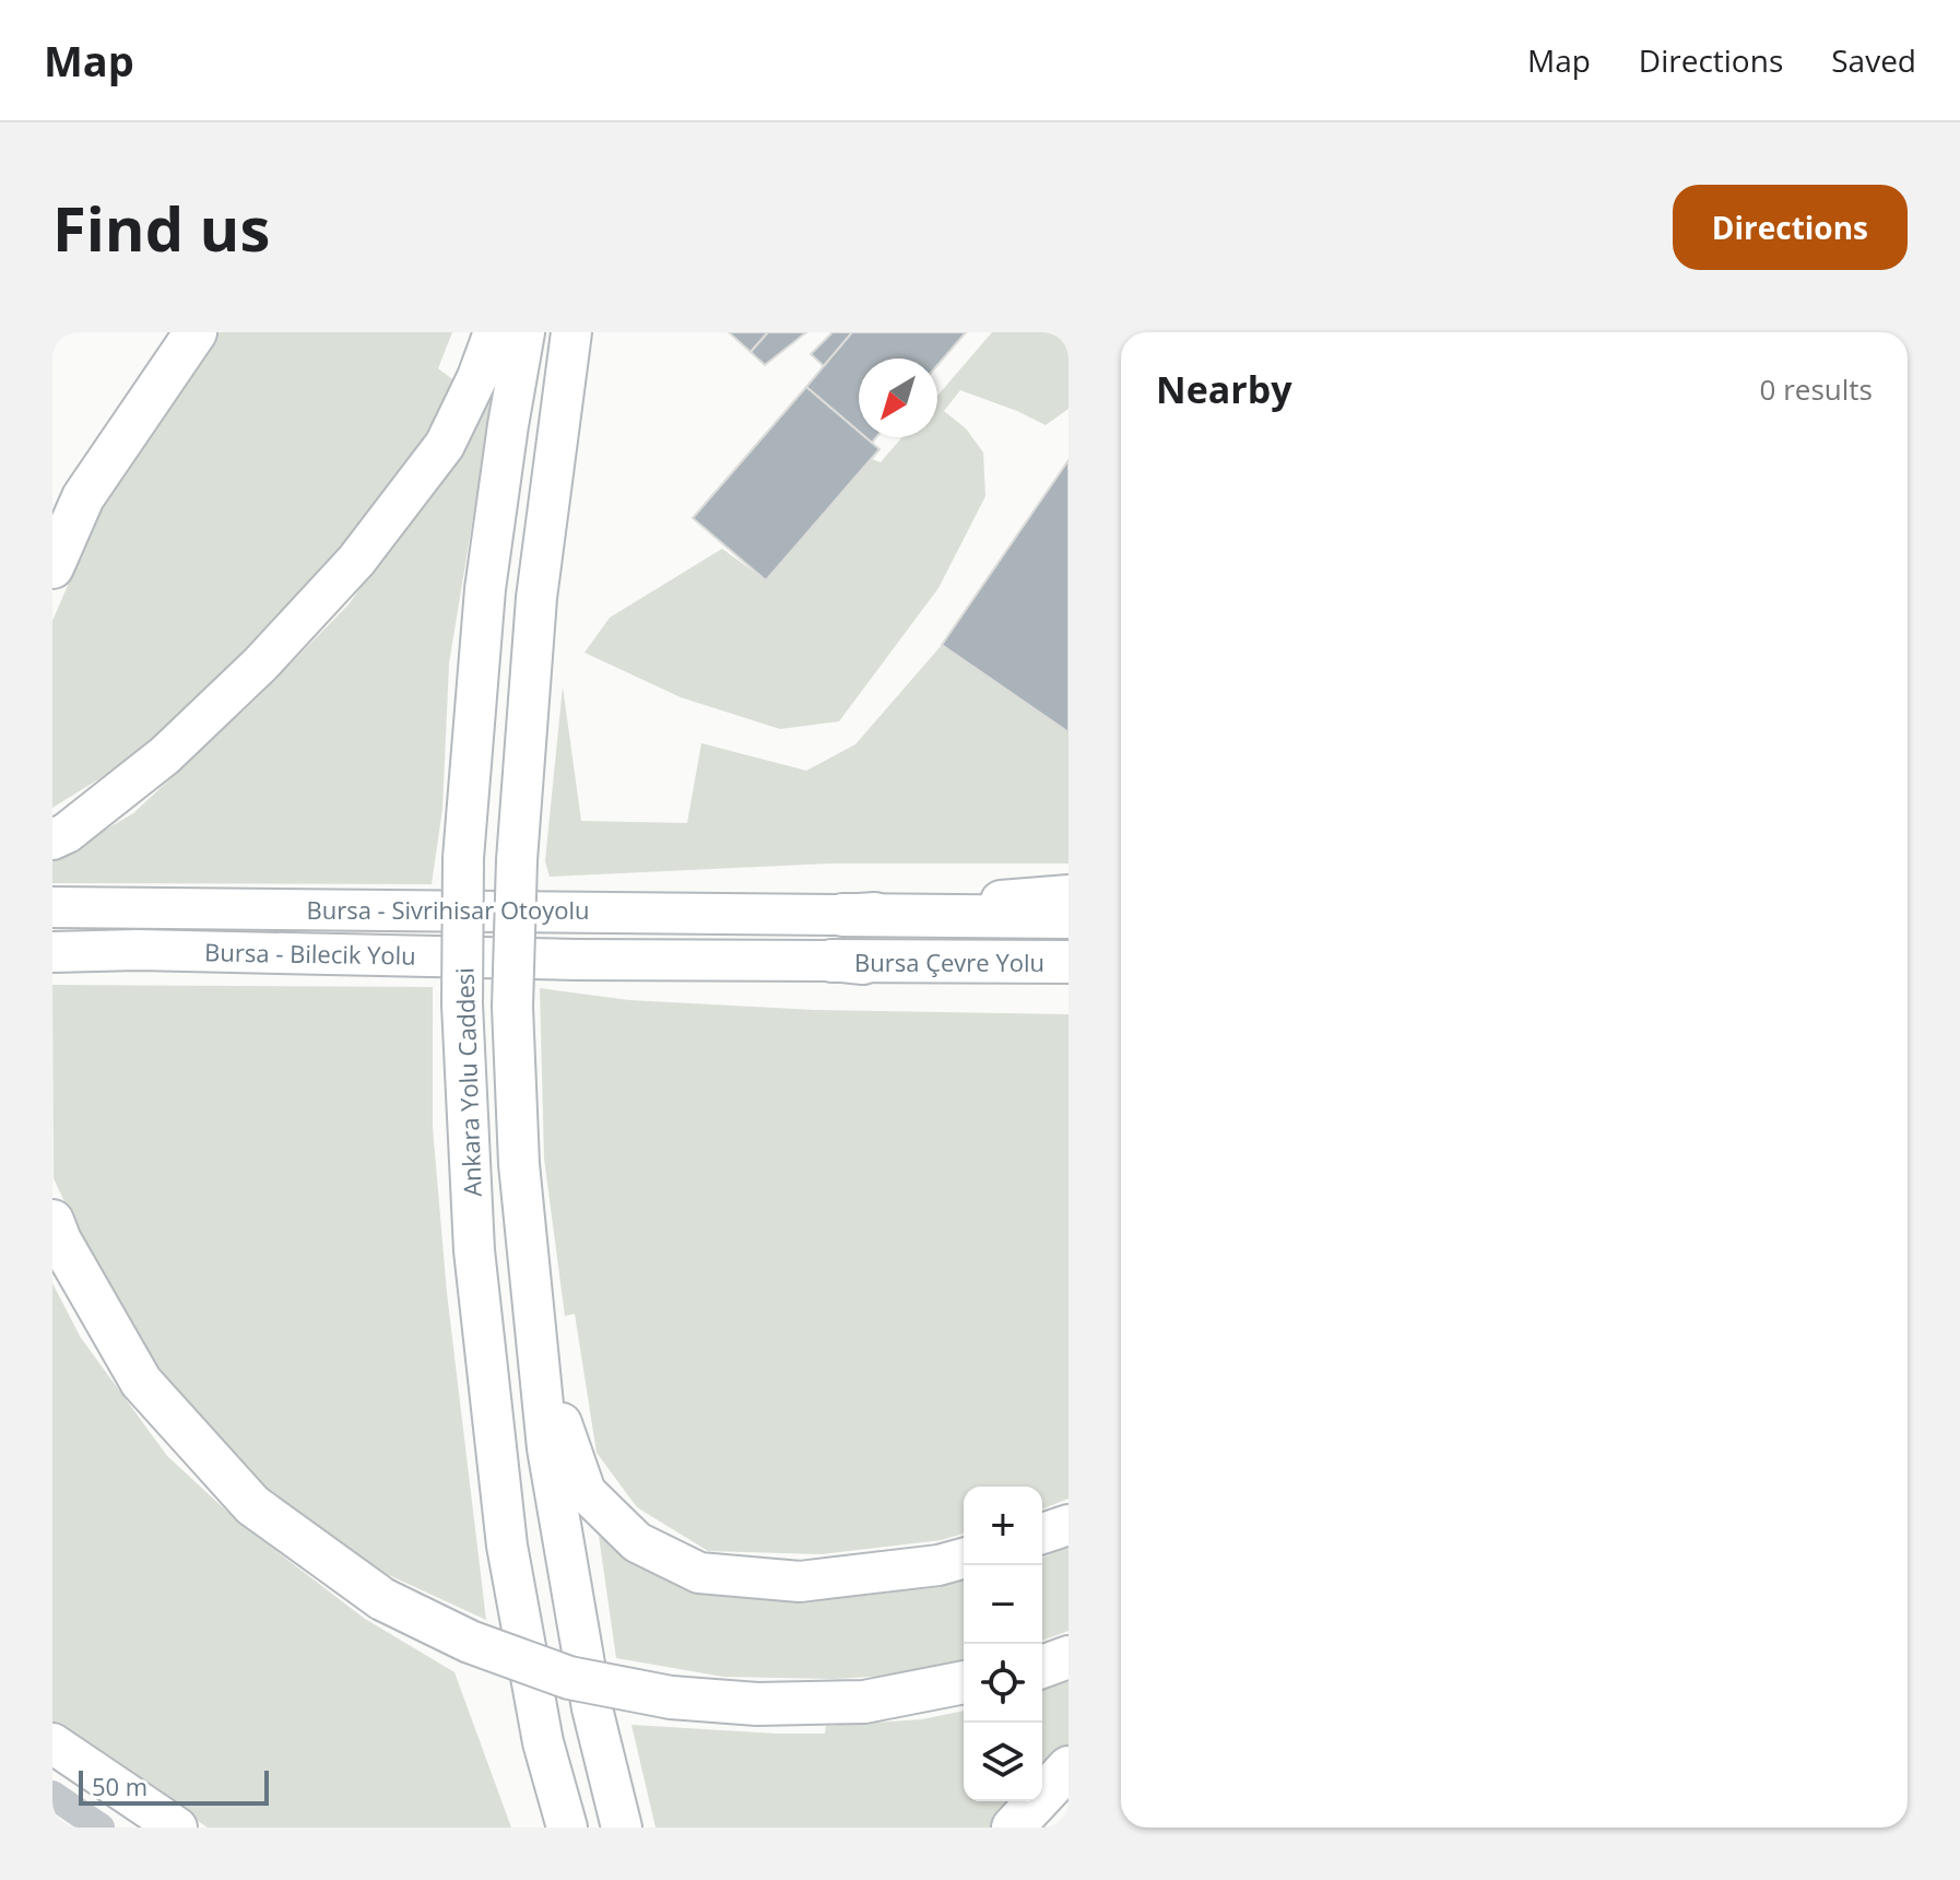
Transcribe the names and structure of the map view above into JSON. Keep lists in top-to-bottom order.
{
  "streets": {
    "highway": [
      "Bursa - Sivrihisar Otoyolu",
      "Bursa - Bilecik Yolu",
      "Bursa Çevre Yolu",
      "Ankara Yolu Caddesi"
    ]
  },
  "crossings": [
    ["Bursa - Sivrihisar Otoyolu", "Bursa Çevre Yolu"],
    ["Bursa - Bilecik Yolu", "Bursa Çevre Yolu"]
  ],
  "scale_bar": "50 m",
  "north": "bottom left",
  "page": {
    "header": "Map",
    "nav": ["Map", "Directions", "Saved"],
    "buttons": "Directions",
    "title": "Find us",
    "heading": ["Nearby", "0 results"],
    "map_buttons": ["+", "−"],
    "scale": "50 m"
  }
}
